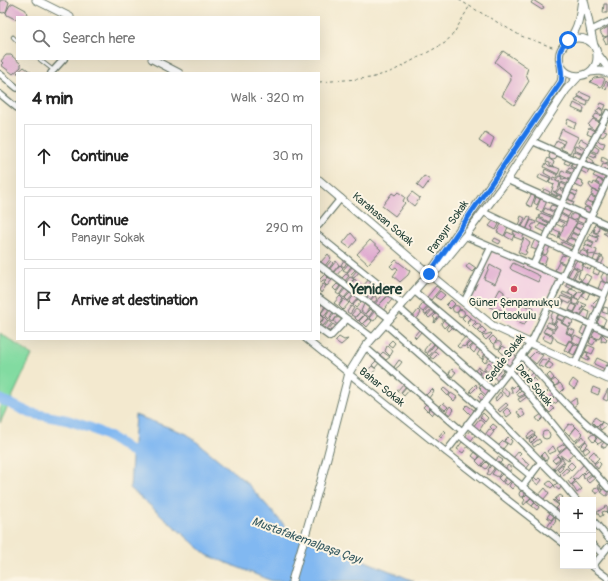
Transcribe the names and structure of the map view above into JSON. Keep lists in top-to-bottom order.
{
  "streets": {
    "street": [
      "Karahasan Sokak",
      "Panayır Sokak",
      "Sedde Sokak",
      "Dere Sokak",
      "Bahar Sokak"
    ]
  },
  "crossings": [
    ["Karahasan Sokak", "Panayır Sokak"],
    ["Karahasan Sokak", "Sedde Sokak"],
    ["Sedde Sokak", "Dere Sokak"],
    ["Sedde Sokak", "Bahar Sokak"]
  ],
  "districts": ["Yenidere"],
  "water": ["Mustafakemalpaşa Çayı"],
  "places": ["Güner Şenpamukçu Ortaokulu"],
  "page": {
    "search": "Search here",
    "heading": ["4 min", "Walk · 320 m"],
    "list": [
      ["Continue", "30 m"],
      ["Continue", "Panayır Sokak", "290 m"],
      "Arrive at destination"
    ],
    "map_buttons": ["+", "−"]
  }
}
